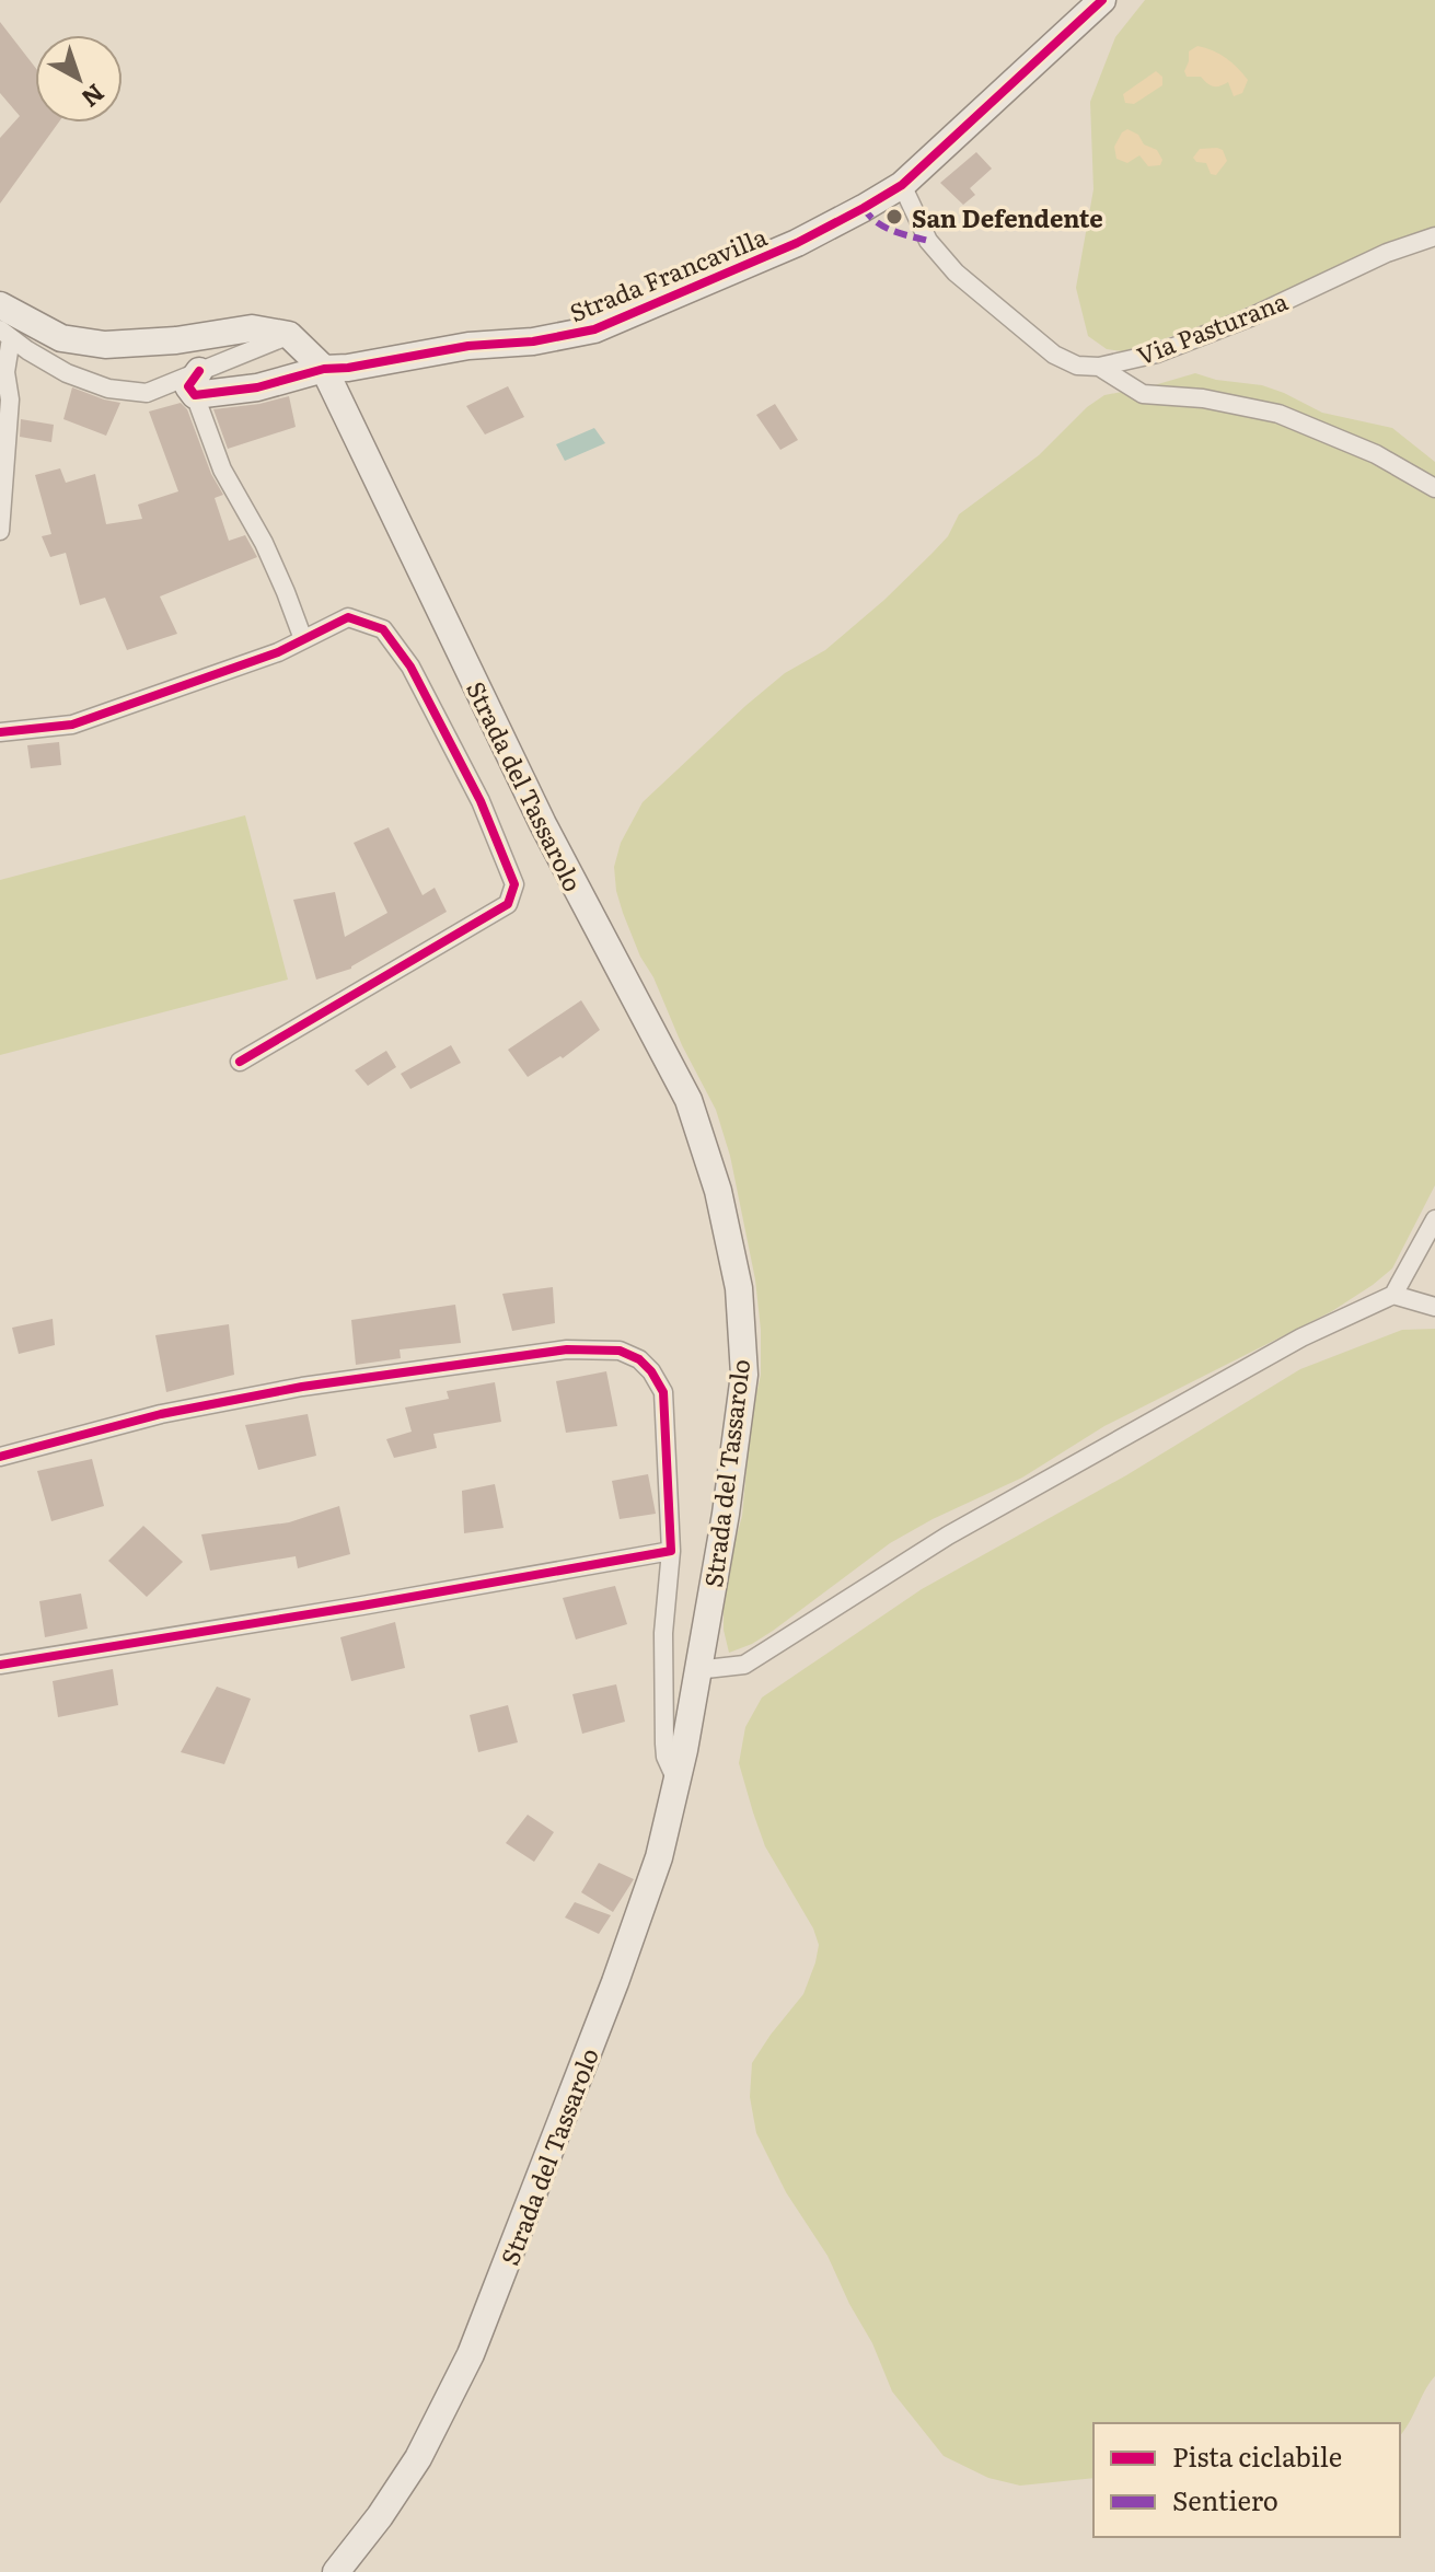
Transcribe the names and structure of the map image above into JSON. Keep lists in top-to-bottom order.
{
  "streets": {
    "main road": ["Strada Francavilla", "Strada del Tassarolo"],
    "street": ["Via Pasturana"]
  },
  "crossings": [
    ["Strada Francavilla", "Via Pasturana"],
    ["Strada Francavilla", "Strada del Tassarolo"]
  ],
  "places": ["San Defendente"],
  "legend": ["Pista ciclabile", "Sentiero"],
  "north": "bottom right"
}
